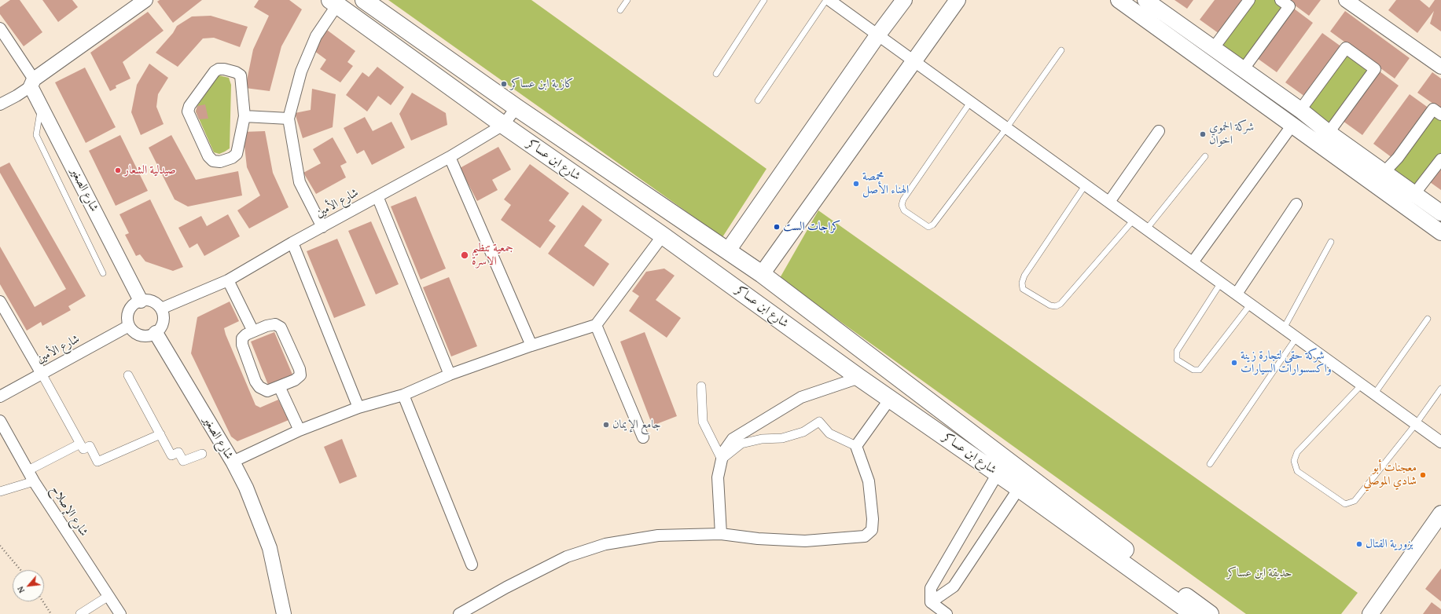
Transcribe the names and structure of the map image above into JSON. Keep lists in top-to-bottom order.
{
  "streets": {
    "main road": ["شارع ابن عساكر"],
    "street": ["شارع الصغير", "شارع الأمين", "شارع الإصلاح"]
  },
  "crossings": [
    ["شارع ابن عساكر", "شارع الأمين"],
    ["شارع الصغير", "شارع الأمين"]
  ],
  "parks": ["حديقة ابن عساكر"],
  "places": [
    "كازية ابن عساكر",
    "شركة الحموي اخوان",
    "صيدلية الشعار",
    "محمصة الهناء الأصل",
    "كراجات الست",
    "جمعية تنظيم الاسرة",
    "شركة حقي لتجارة زينة واكسسوارات السيارات",
    "جامع الإيمان",
    "معجنات أبو شادي الموصلي",
    "بزورية الفتال"
  ],
  "north": "bottom left"
}
